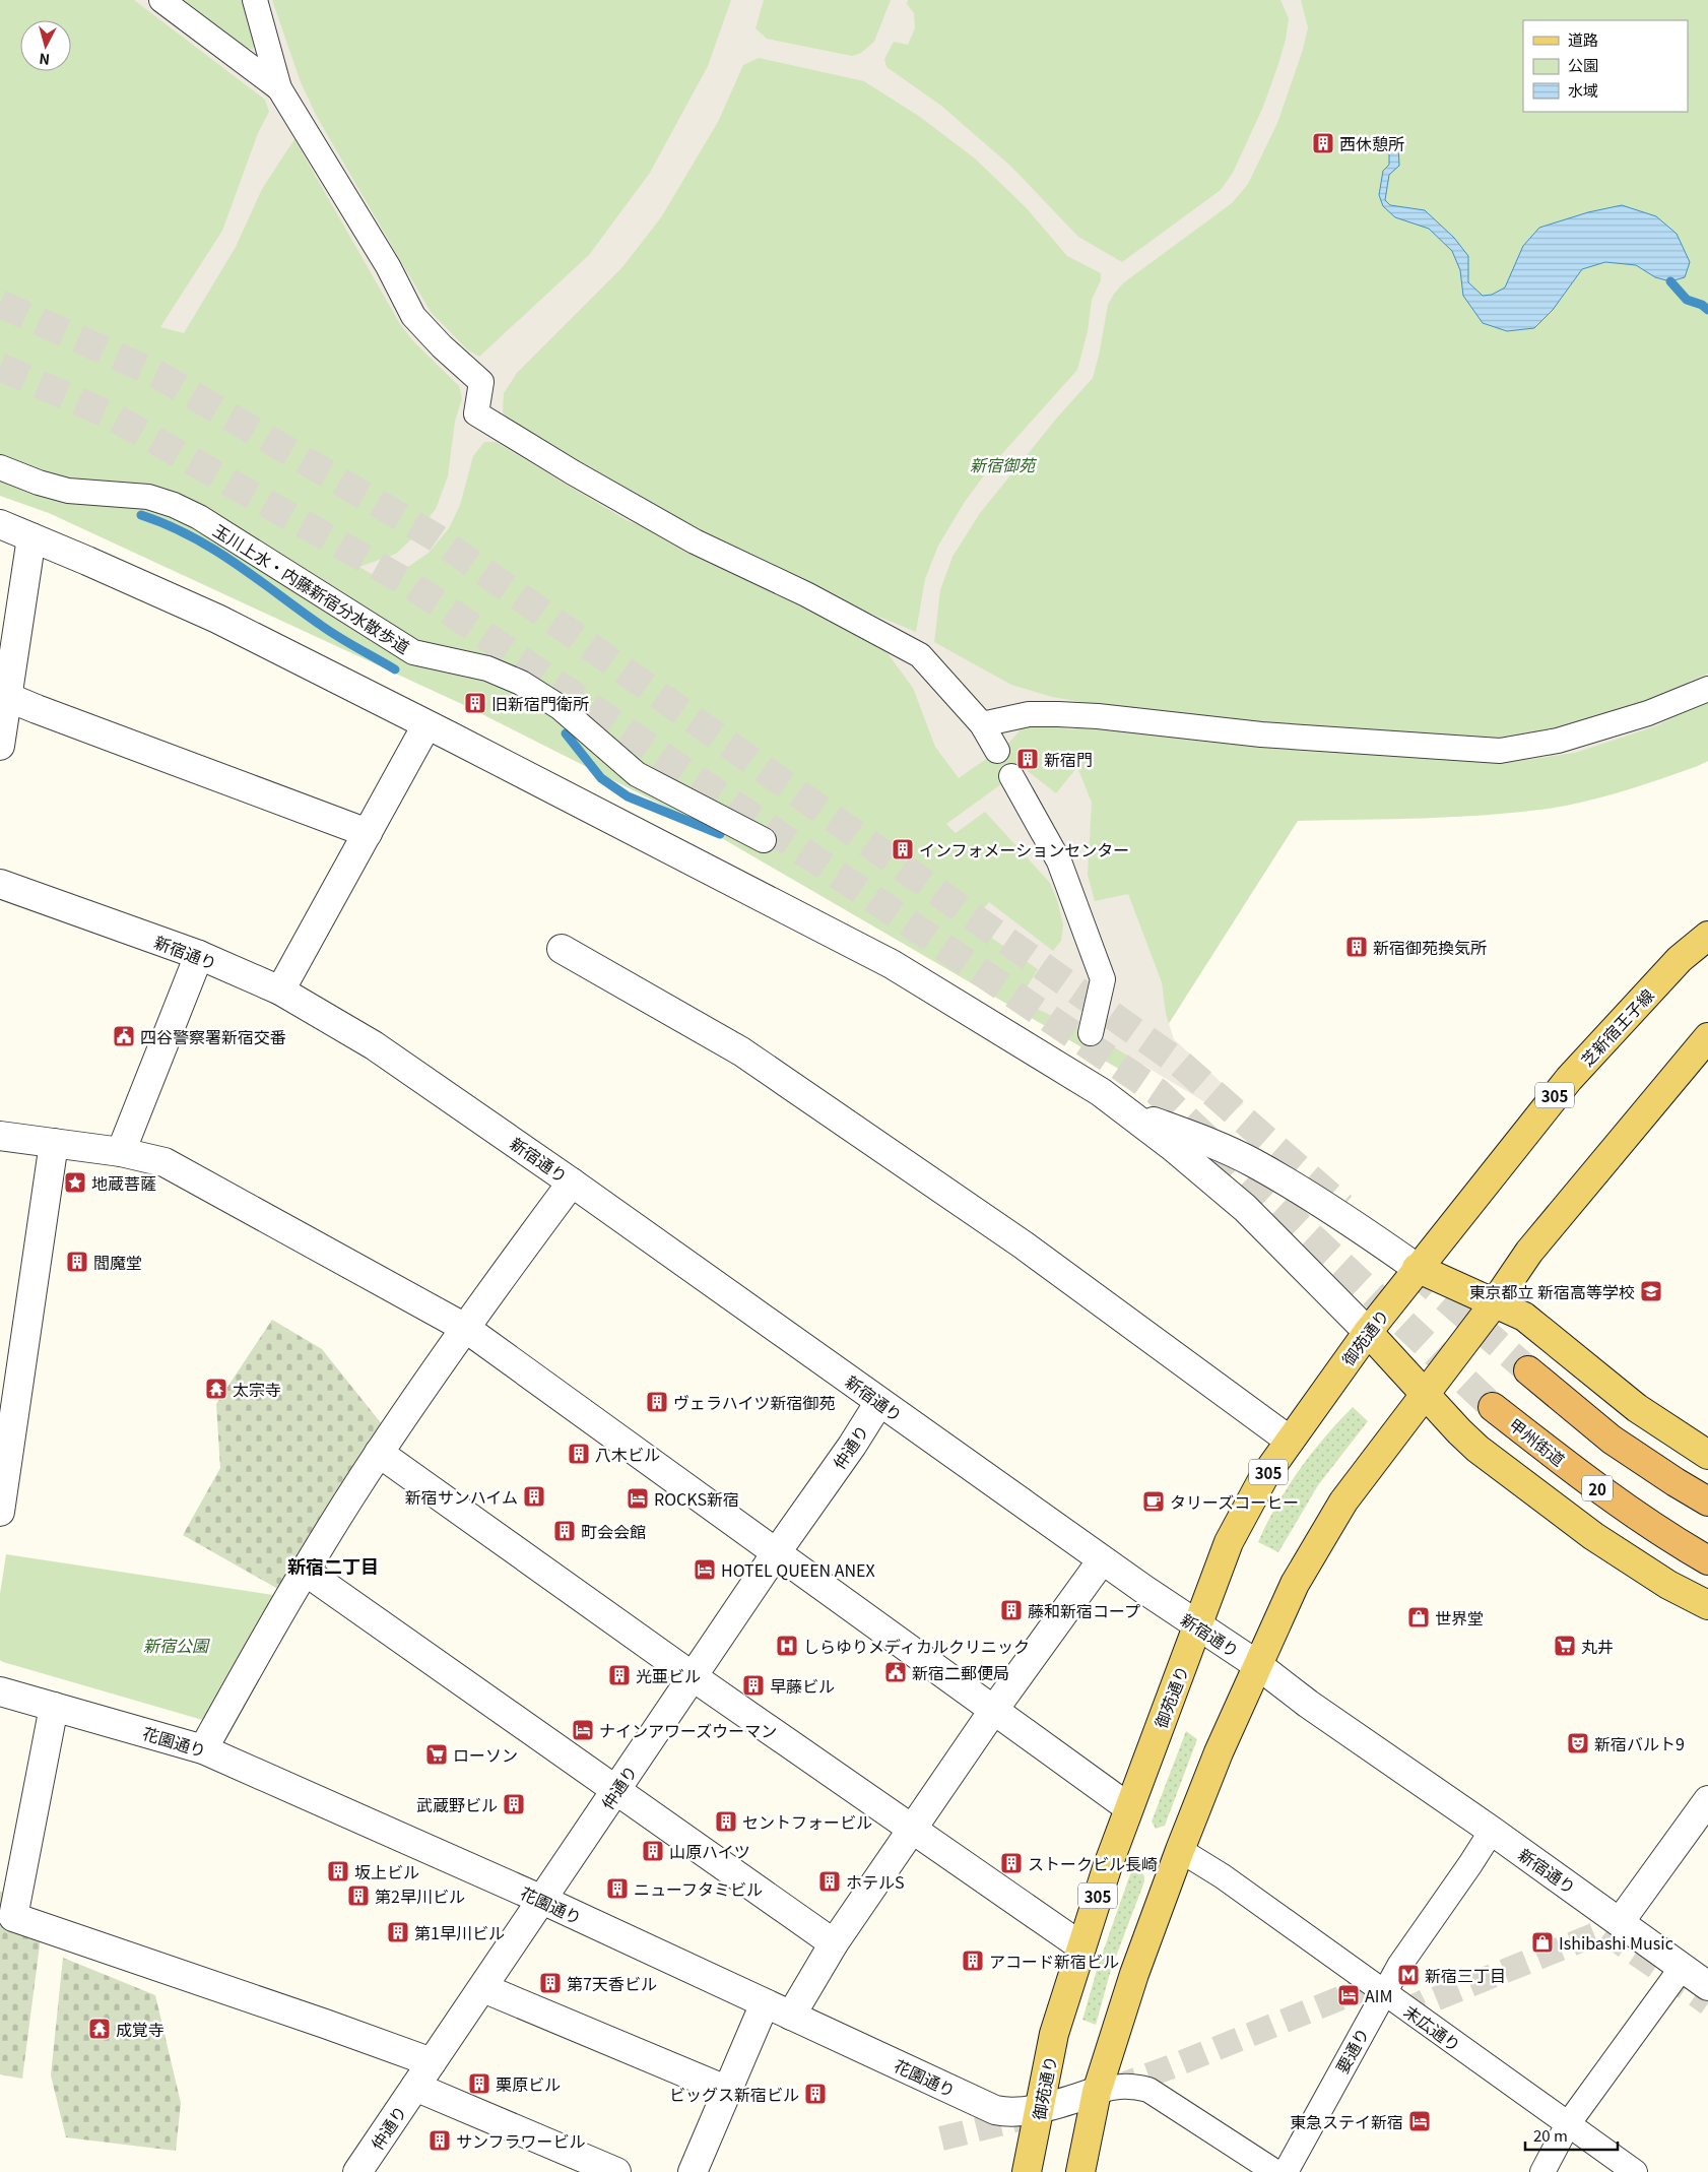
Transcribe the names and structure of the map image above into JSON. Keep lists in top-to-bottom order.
{
  "streets": {
    "highway": ["甲州街道", "20"],
    "main road": ["芝新宿王子線", "305", "御苑通り"],
    "street": [
      "玉川上水・内藤新宿分水散歩道",
      "新宿通り",
      "仲通り",
      "花園通り",
      "末広通り",
      "要通り"
    ]
  },
  "crossings": [
    ["新宿通り", "御苑通り"],
    ["新宿通り", "仲通り"],
    ["新宿通り", "要通り"],
    ["芝新宿王子線", "御苑通り"],
    ["御苑通り", "花園通り"],
    ["仲通り", "花園通り"],
    ["末広通り", "要通り"]
  ],
  "districts": ["新宿二丁目"],
  "parks": ["新宿御苑", "新宿公園"],
  "places": {
    "building": [
      "西休憩所",
      "旧新宿門衛所",
      "新宿門",
      "インフォメーションセンター",
      "新宿御苑換気所",
      "閻魔堂",
      "ヴェラハイツ新宿御苑",
      "八木ビル",
      "新宿サンハイム",
      "町会会館",
      "藤和新宿コープ",
      "光亜ビル",
      "早藤ビル",
      "武蔵野ビル",
      "セントフォービル",
      "山原ハイツ",
      "ストークビル長崎",
      "坂上ビル",
      "ホテルS",
      "ニューフタミビル",
      "第2早川ビル",
      "第1早川ビル",
      "アコード新宿ビル",
      "第7天香ビル",
      "栗原ビル",
      "ビッグス新宿ビル",
      "サンフラワービル"
    ],
    "public building": ["四谷警察署新宿交番", "新宿二郵便局"],
    "place": ["地蔵菩薩"],
    "school or university": ["東京都立 新宿高等学校"],
    "temple": ["太宗寺", "成覚寺"],
    "hotel": [
      "ROCKS新宿",
      "HOTEL QUEEN ANEX",
      "ナインアワーズウーマン",
      "AIM",
      "東急ステイ新宿"
    ],
    "cafe": ["タリーズコーヒー"],
    "shop": ["世界堂", "Ishibashi Music"],
    "hospital": ["しらゆりメディカルクリニック"],
    "supermarket": ["丸井", "ローソン"],
    "theatre": ["新宿バルト9"],
    "metro station": ["新宿三丁目"]
  },
  "legend": ["道路", "公園", "水域"],
  "scale_bar": "20 m",
  "north": "bottom"
}
